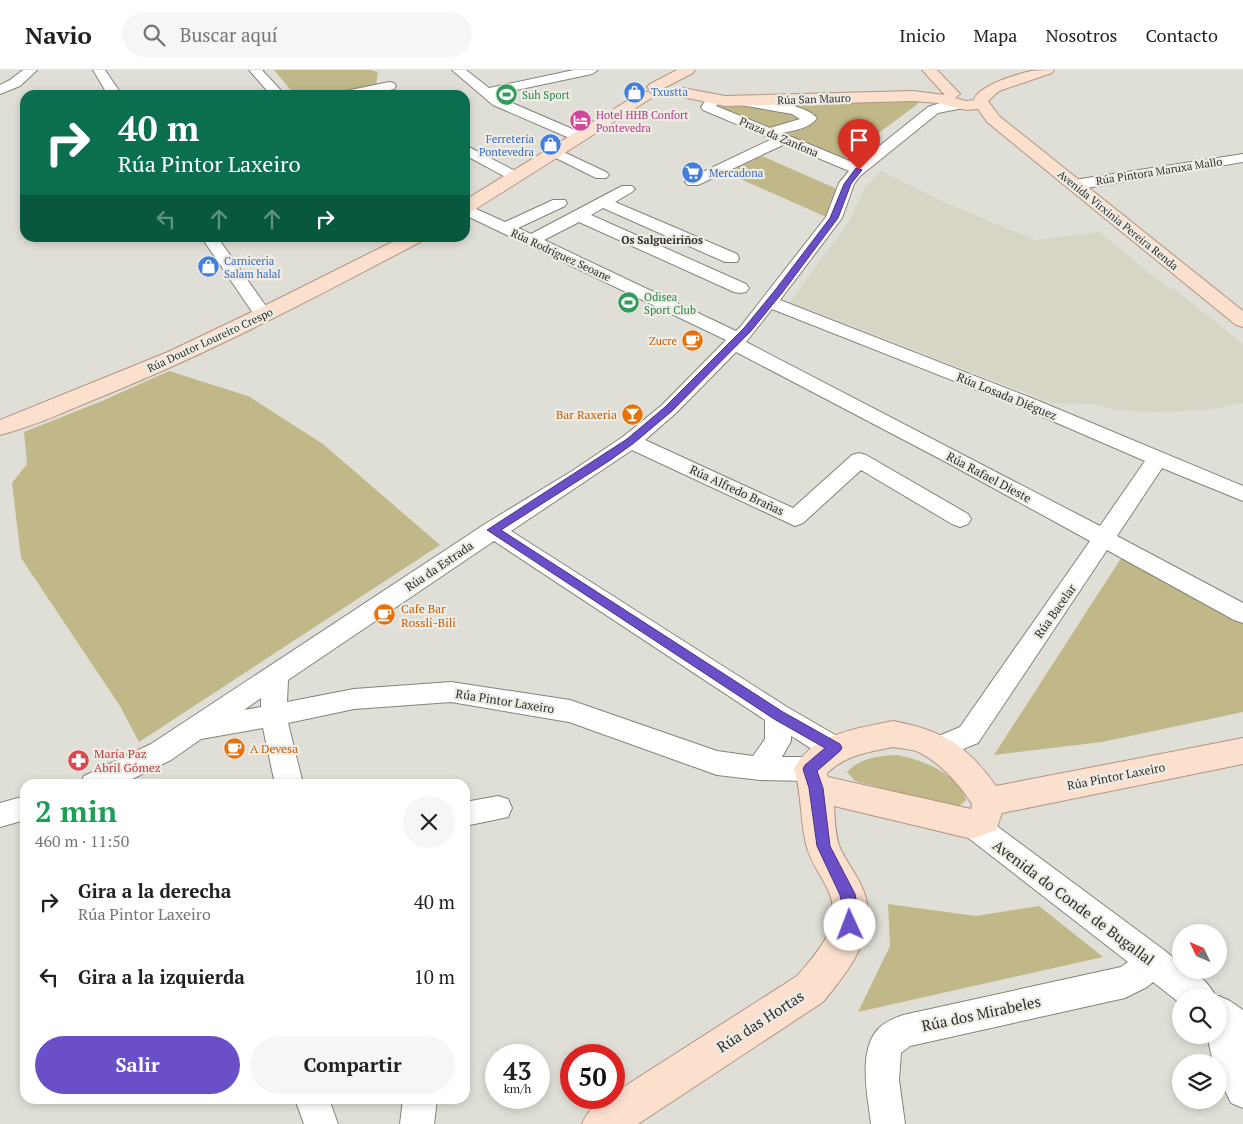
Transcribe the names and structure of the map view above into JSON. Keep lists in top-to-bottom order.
{
  "streets": {
    "main road": [
      "Rúa San Mauro",
      "Avenida Virxinia Pereira Renda",
      "Rúa Doutor Loureiro Crespo",
      "Rúa Pintor Laxeiro",
      "Rúa das Hortas"
    ],
    "street": [
      "Praza da Zanfona",
      "Rúa Pintora Maruxa Mallo",
      "Rúa Rodríguez Seoane",
      "Rúa Losada Diéguez",
      "Rúa Rafael Dieste",
      "Rúa Alfredo Brañas",
      "Rúa da Estrada",
      "Rúa Bacelar",
      "Avenida do Conde de Bugallal",
      "Rúa dos Mirabeles"
    ]
  },
  "crossings": [
    ["Rúa San Mauro", "Praza da Zanfona"],
    ["Rúa San Mauro", "Avenida Virxinia Pereira Renda"],
    ["Rúa San Mauro", "Rúa da Estrada"],
    ["Praza da Zanfona", "Rúa da Estrada"],
    ["Rúa Pintora Maruxa Mallo", "Avenida Virxinia Pereira Renda"],
    ["Avenida Virxinia Pereira Renda", "Rúa da Estrada"],
    ["Rúa Rodríguez Seoane", "Rúa Rafael Dieste"],
    ["Rúa Rodríguez Seoane", "Rúa da Estrada"],
    ["Rúa Losada Diéguez", "Rúa da Estrada"],
    ["Rúa Losada Diéguez", "Rúa Bacelar"],
    ["Rúa Rafael Dieste", "Rúa da Estrada"],
    ["Rúa Rafael Dieste", "Rúa Bacelar"],
    ["Rúa Alfredo Brañas", "Rúa da Estrada"],
    ["Rúa da Estrada", "Rúa Pintor Laxeiro"],
    ["Rúa Bacelar", "Rúa Pintor Laxeiro"],
    ["Rúa Pintor Laxeiro", "Avenida do Conde de Bugallal"],
    ["Rúa Pintor Laxeiro", "Rúa das Hortas"],
    ["Avenida do Conde de Bugallal", "Rúa dos Mirabeles"]
  ],
  "districts": ["Os Salgueiriños"],
  "places": {
    "shop": ["Txustta", "Ferretería Pontevedra", "Carniceria Salam halal"],
    "sports": ["Suh Sport", "Odisea Sport Club"],
    "hotel": ["Hotel HHB Confort Pontevedra"],
    "supermarket": ["Mercadona"],
    "cafe": ["Zucre", "Cafe Bar Rossli-Bili", "A Devesa"],
    "bar": ["Bar Raxeria"],
    "pharmacy": ["María Paz Abril Gómez"]
  },
  "north": "top left",
  "page": {
    "header": "Navio",
    "search": "Buscar aquí",
    "nav": [
      "Inicio",
      "Mapa",
      "Nosotros",
      "Contacto"
    ],
    "turn": ["40 m", "Rúa Pintor Laxeiro"],
    "heading": ["2 min", "460 m · 11:50"],
    "list": [
      {
        "name": "Gira a la derecha",
        "note": "Rúa Pintor Laxeiro",
        "value": "40 m"
      },
      {
        "name": "Gira a la izquierda",
        "value": "10 m"
      }
    ],
    "buttons": ["Salir", "Compartir"],
    "speed": "43 km/h",
    "limit": "50"
  }
}
